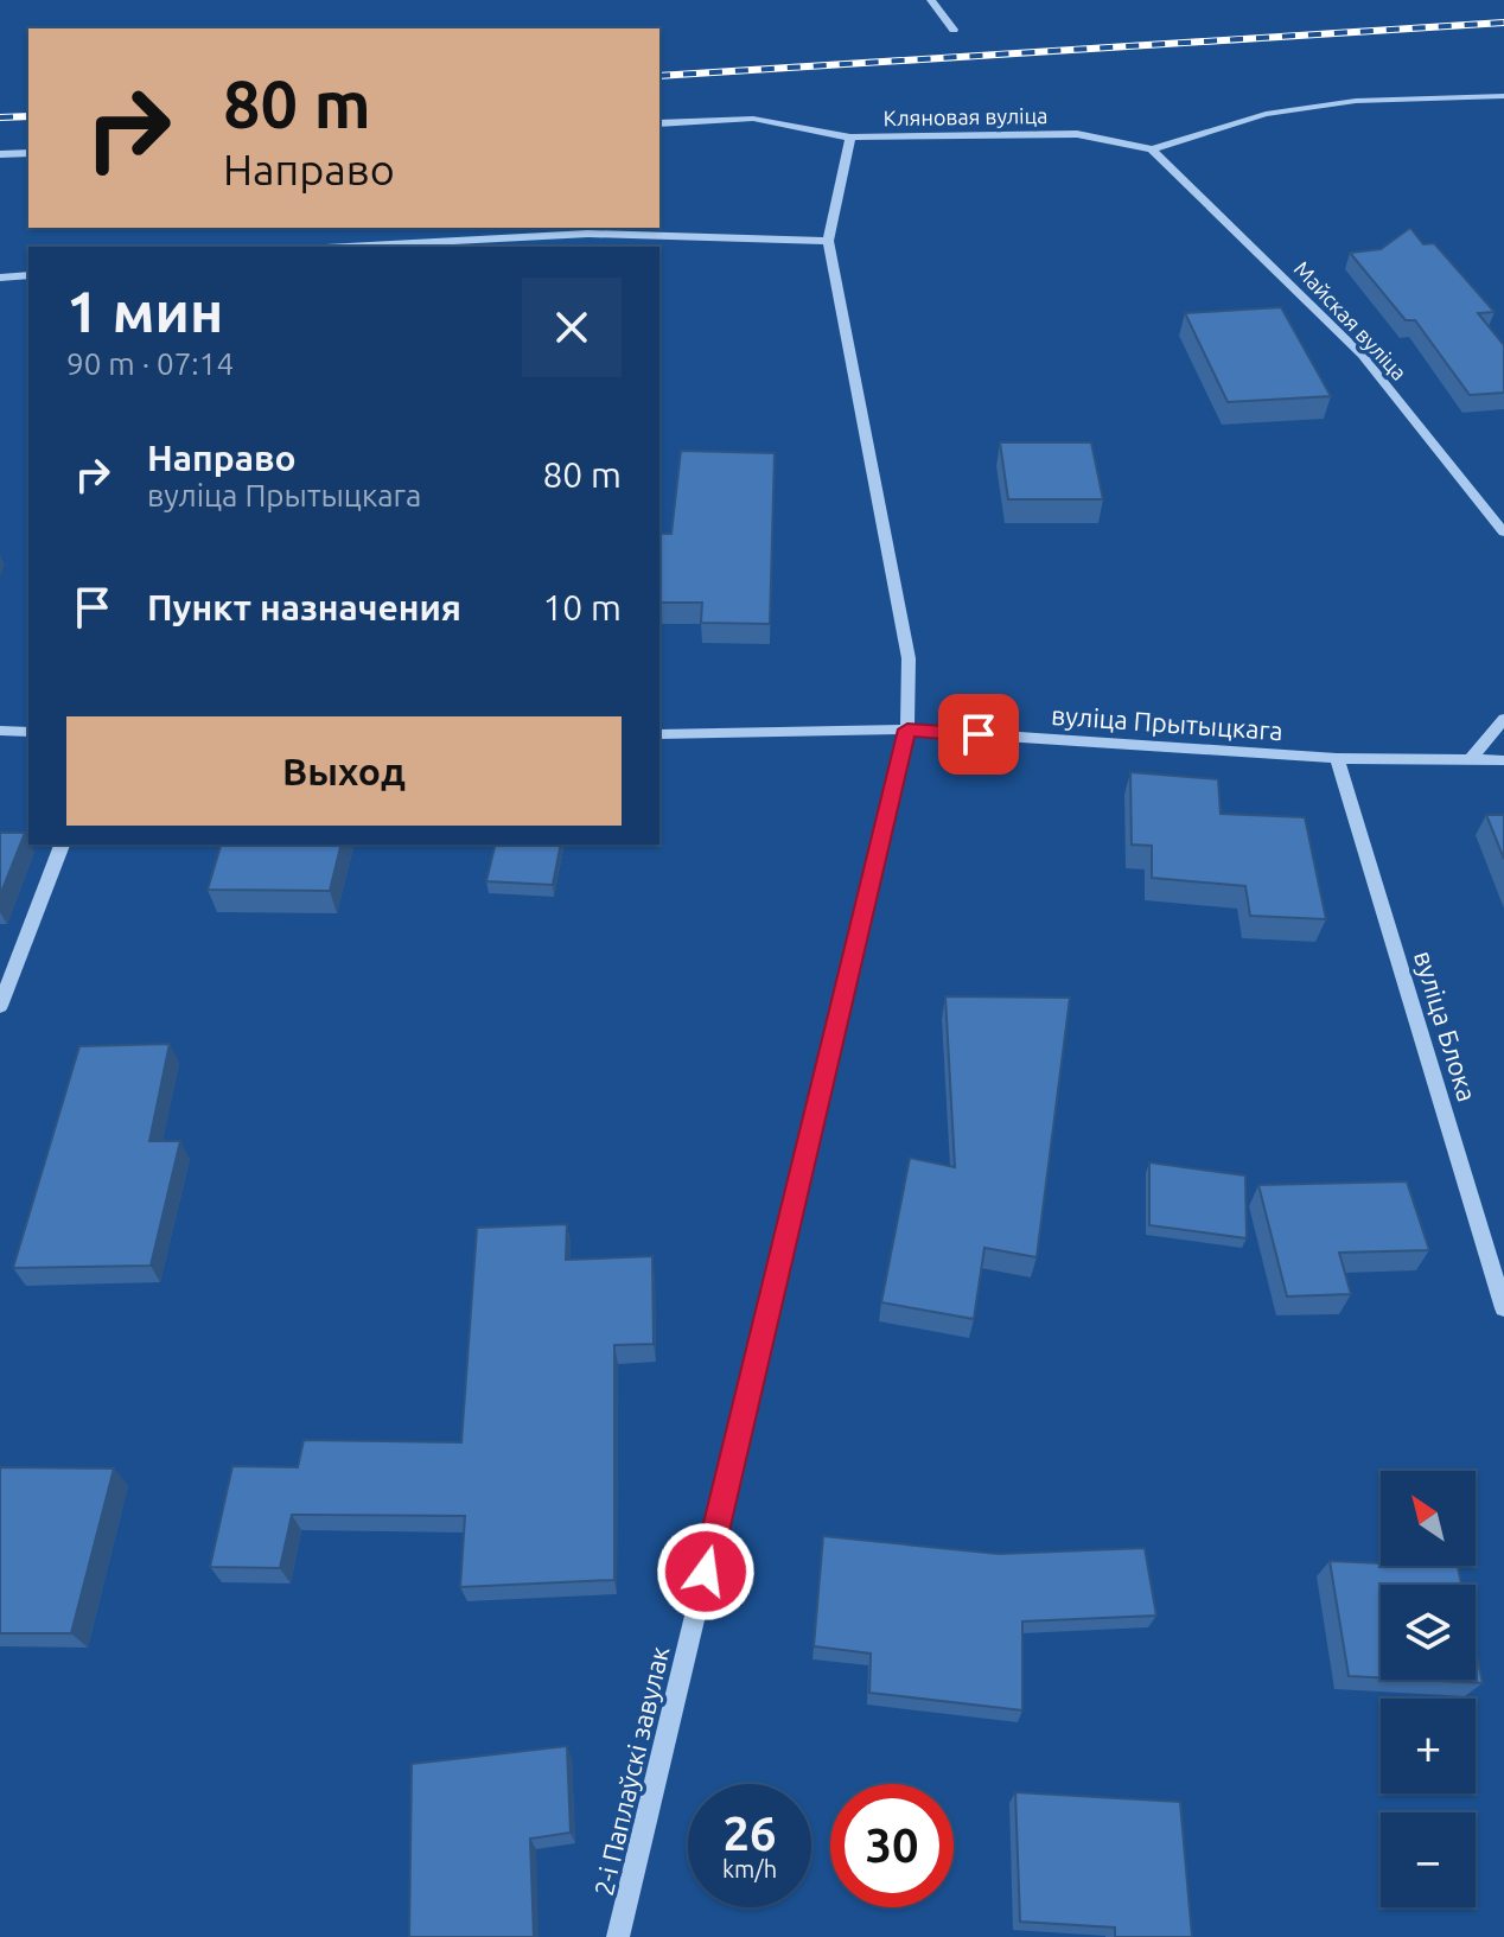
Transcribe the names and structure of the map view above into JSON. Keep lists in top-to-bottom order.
{
  "streets": {
    "street": [
      "Кляновая вуліца",
      "Майская вуліца",
      "вуліца Прытыцкага",
      "вуліца Блока",
      "2-і Паплаўскі завулак"
    ]
  },
  "crossings": [
    ["Кляновая вуліца", "Майская вуліца"],
    ["Кляновая вуліца", "вуліца Прытыцкага"],
    ["Кляновая вуліца", "2-і Паплаўскі завулак"],
    ["вуліца Прытыцкага", "вуліца Блока"],
    ["вуліца Прытыцкага", "2-і Паплаўскі завулак"]
  ],
  "north": "top left",
  "page": {
    "turn": ["80 m", "Направо"],
    "heading": ["1 мин", "90 m · 07:14"],
    "list": [
      {
        "name": "Направо",
        "note": "вуліца Прытыцкага",
        "value": "80 m"
      },
      {
        "name": "Пункт назначения",
        "value": "10 m"
      }
    ],
    "buttons": "Выход",
    "map_buttons": ["+", "−"],
    "speed": "26 km/h",
    "limit": "30"
  }
}
